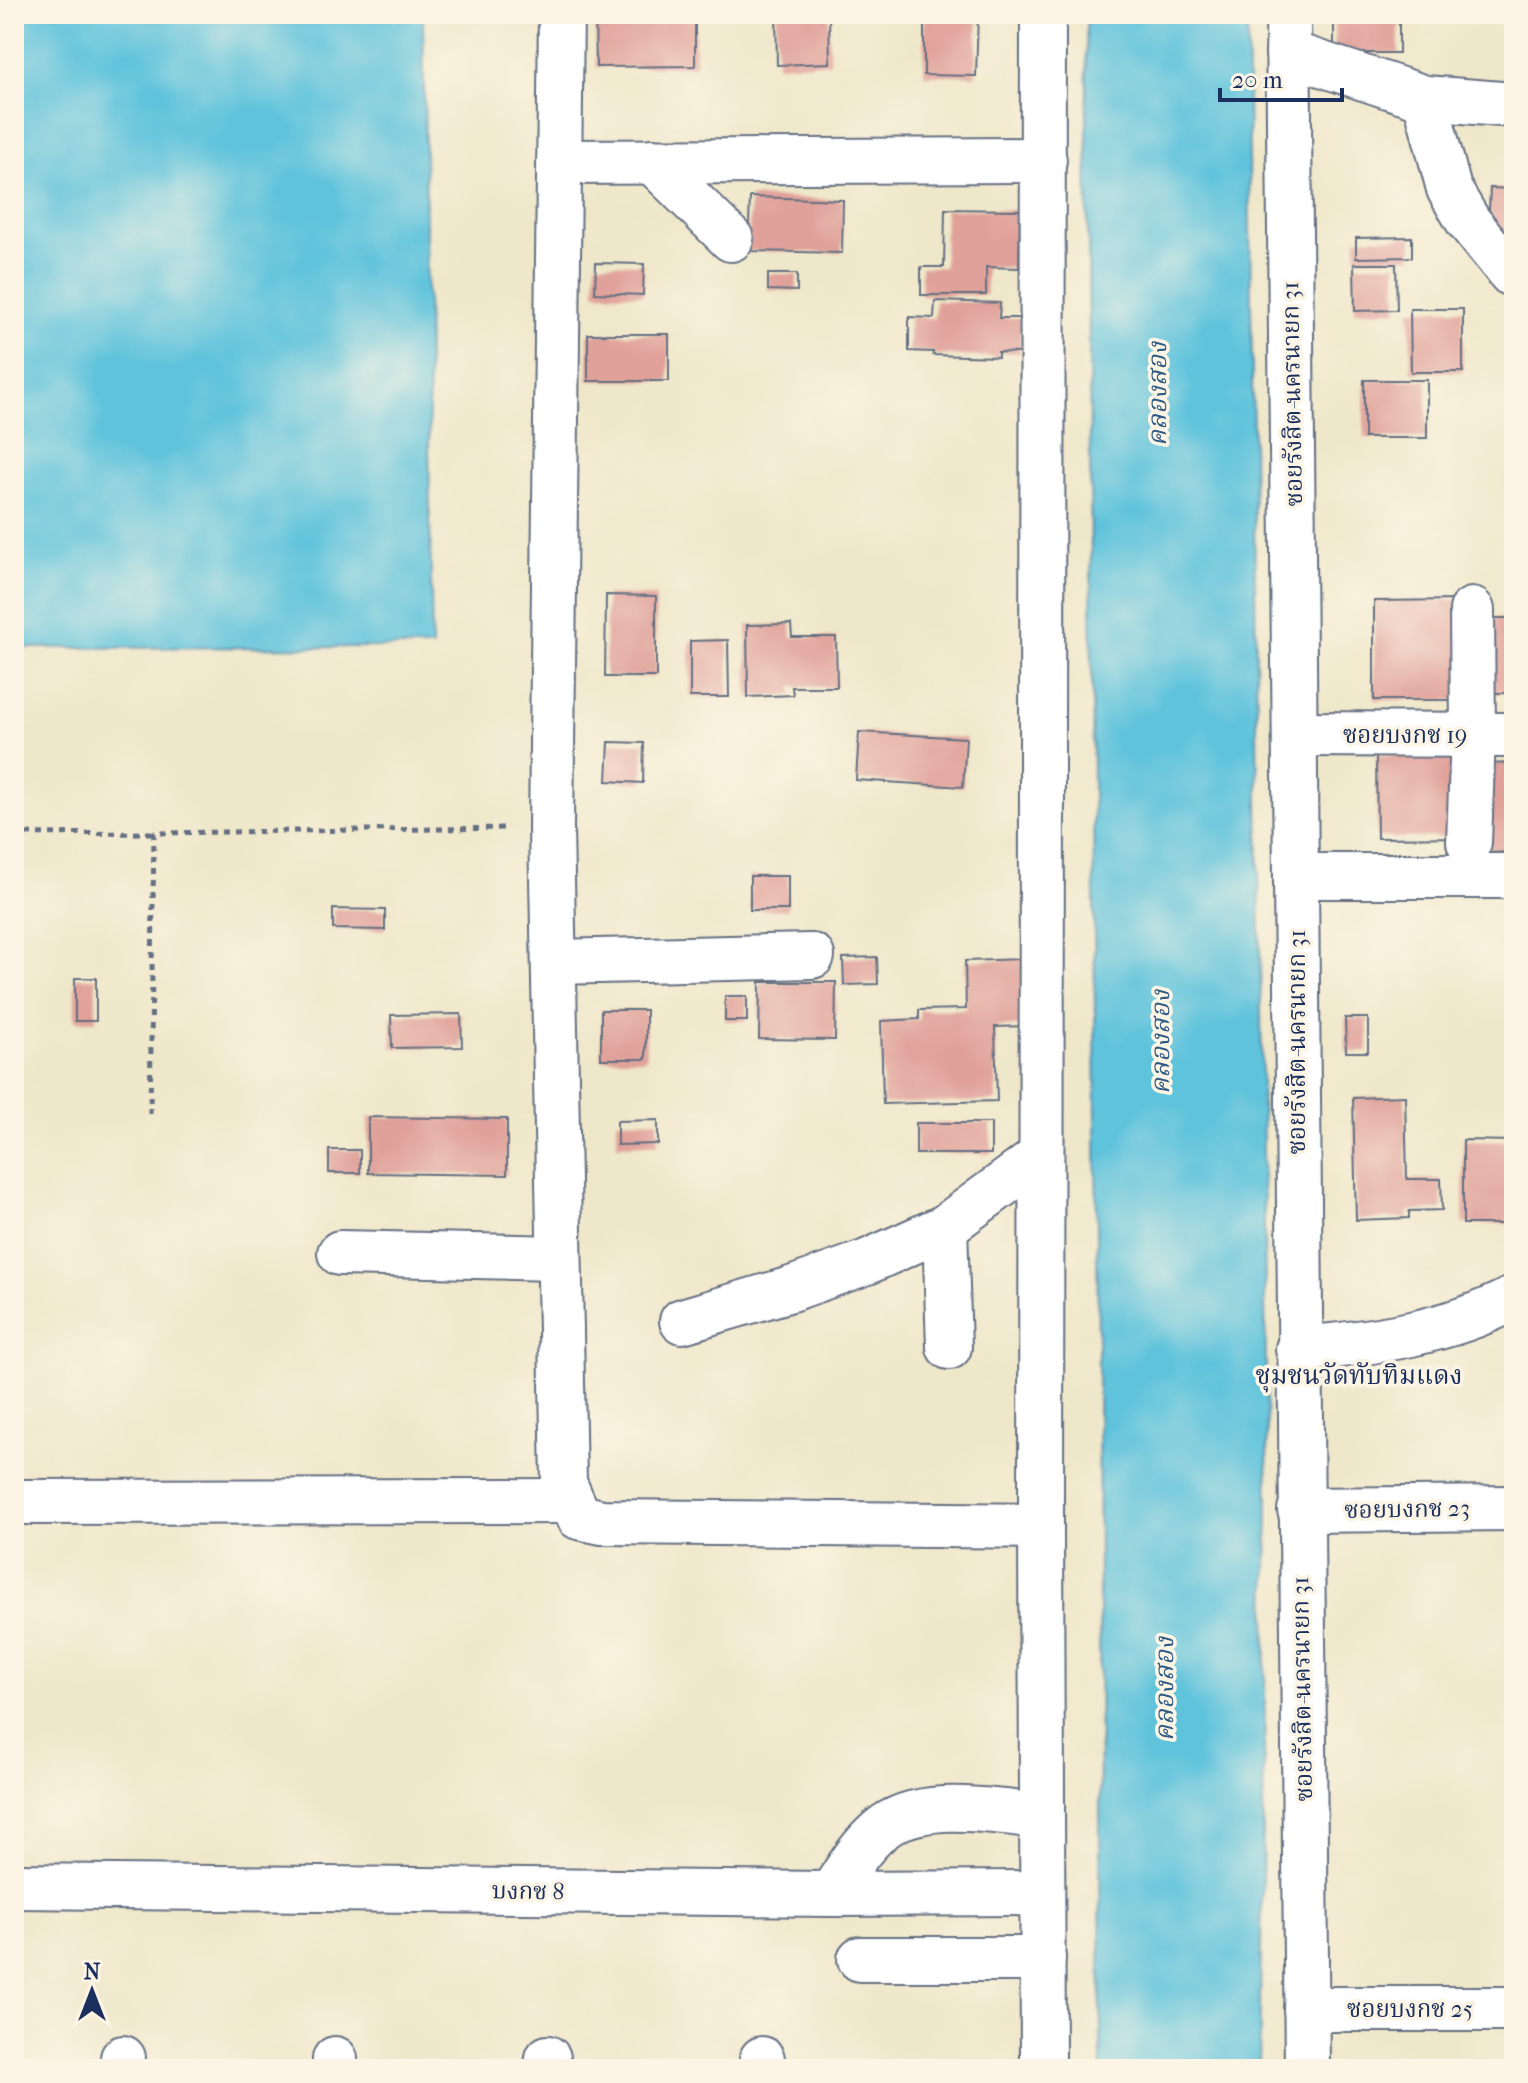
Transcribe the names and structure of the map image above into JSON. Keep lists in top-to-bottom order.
{
  "streets": {
    "street": [
      "ซอยรังสิต-นครนายก 31",
      "ซอยบงกช 19",
      "ซอยบงกช 23",
      "บงกช 8",
      "ซอยบงกช 25"
    ]
  },
  "crossings": [
    ["ซอยรังสิต-นครนายก 31", "ซอยบงกช 19"],
    ["ซอยรังสิต-นครนายก 31", "ซอยบงกช 23"],
    ["ซอยรังสิต-นครนายก 31", "ซอยบงกช 25"]
  ],
  "districts": ["ชุมชนวัดทับทิมแดง"],
  "water": ["คลองสอง"],
  "scale_bar": "20 m",
  "north": "top"
}
